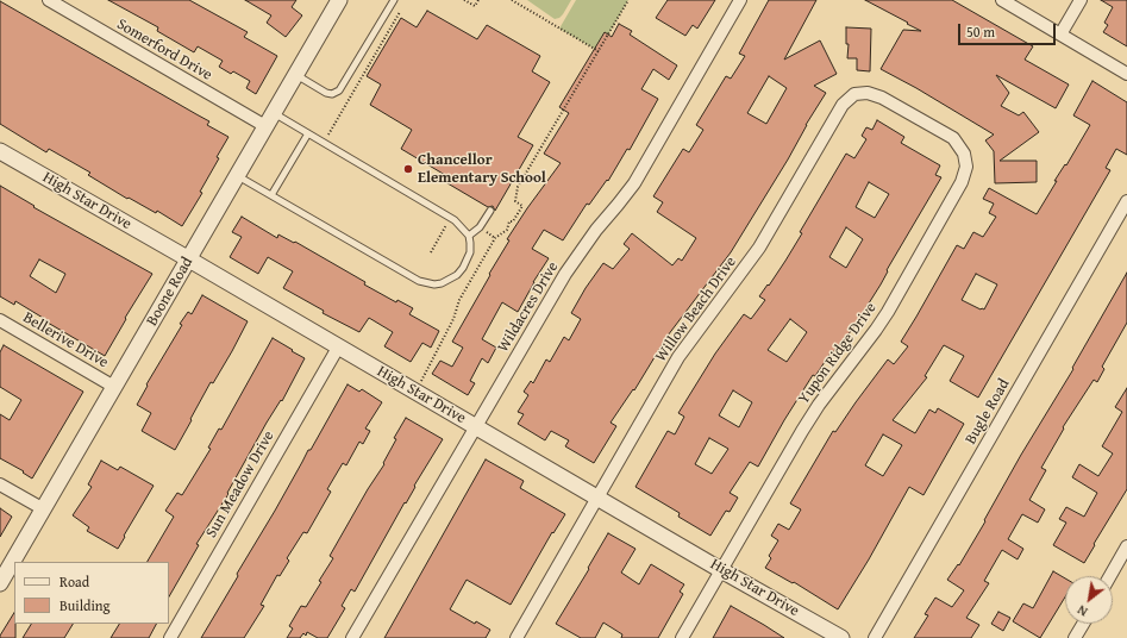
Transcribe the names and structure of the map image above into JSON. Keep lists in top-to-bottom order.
{
  "streets": {
    "street": [
      "Somerford Drive",
      "High Star Drive",
      "Boone Road",
      "Wildacres Drive",
      "Willow Beach Drive",
      "Bellerive Drive",
      "Yupon Ridge Drive",
      "Bugle Road",
      "Sun Meadow Drive"
    ]
  },
  "crossings": [
    ["Somerford Drive", "Boone Road"],
    ["High Star Drive", "Boone Road"],
    ["High Star Drive", "Wildacres Drive"],
    ["High Star Drive", "Willow Beach Drive"],
    ["High Star Drive", "Yupon Ridge Drive"],
    ["High Star Drive", "Sun Meadow Drive"],
    ["Boone Road", "Bellerive Drive"],
    ["Willow Beach Drive", "Yupon Ridge Drive"]
  ],
  "places": ["Chancellor Elementary School"],
  "legend": ["Road", "Building"],
  "scale_bar": "50 m",
  "north": "bottom left"
}
